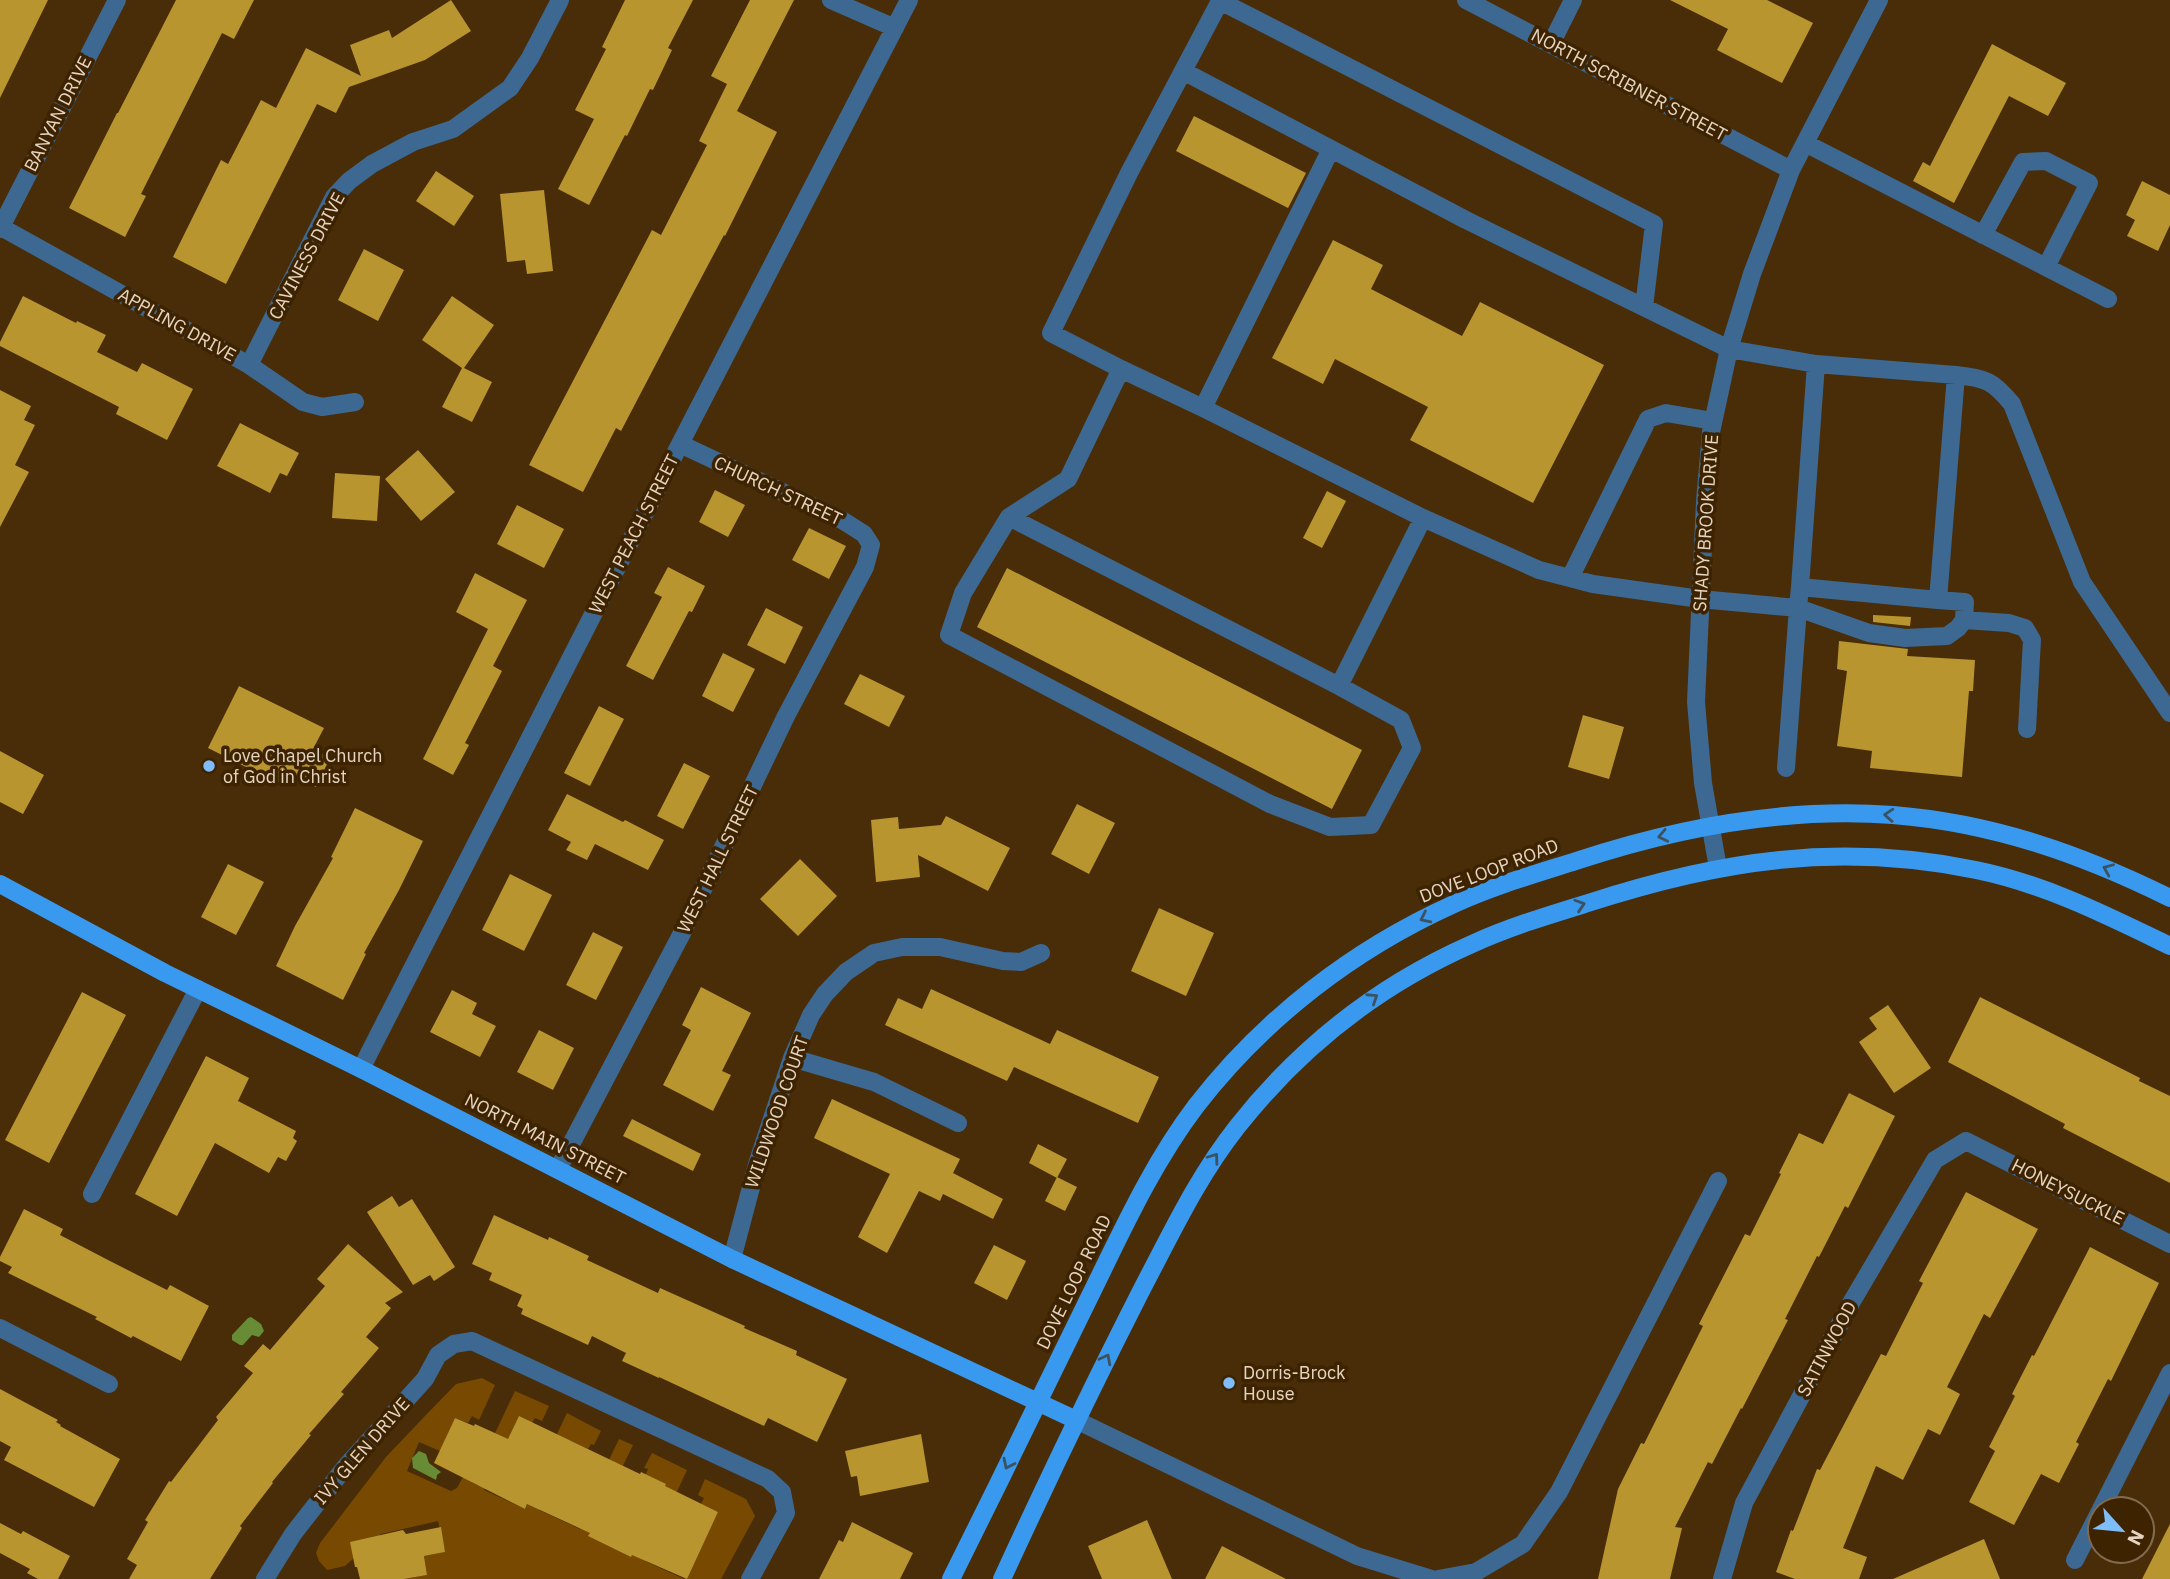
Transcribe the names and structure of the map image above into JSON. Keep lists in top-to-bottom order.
{
  "streets": {
    "main road": ["DOVE LOOP ROAD", "NORTH MAIN STREET"],
    "street": [
      "NORTH SCRIBNER STREET",
      "BANYAN DRIVE",
      "CAVINESS DRIVE",
      "APPLING DRIVE",
      "CHURCH STREET",
      "SHADY BROOK DRIVE",
      "WEST PEACH STREET",
      "WEST HALL STREET",
      "WILDWOOD COURT",
      "HONEYSUCKLE",
      "SATINWOOD",
      "IVY GLEN DRIVE"
    ]
  },
  "crossings": [
    ["NORTH SCRIBNER STREET", "SHADY BROOK DRIVE"],
    ["BANYAN DRIVE", "APPLING DRIVE"],
    ["CAVINESS DRIVE", "APPLING DRIVE"],
    ["CHURCH STREET", "WEST PEACH STREET"],
    ["CHURCH STREET", "WEST HALL STREET"],
    ["SHADY BROOK DRIVE", "DOVE LOOP ROAD"],
    ["WEST PEACH STREET", "NORTH MAIN STREET"],
    ["WEST HALL STREET", "NORTH MAIN STREET"],
    ["DOVE LOOP ROAD", "NORTH MAIN STREET"],
    ["WILDWOOD COURT", "NORTH MAIN STREET"],
    ["HONEYSUCKLE", "SATINWOOD"]
  ],
  "places": ["Love Chapel Church of God in Christ", "Dorris-Brock House"],
  "north": "bottom right"
}
